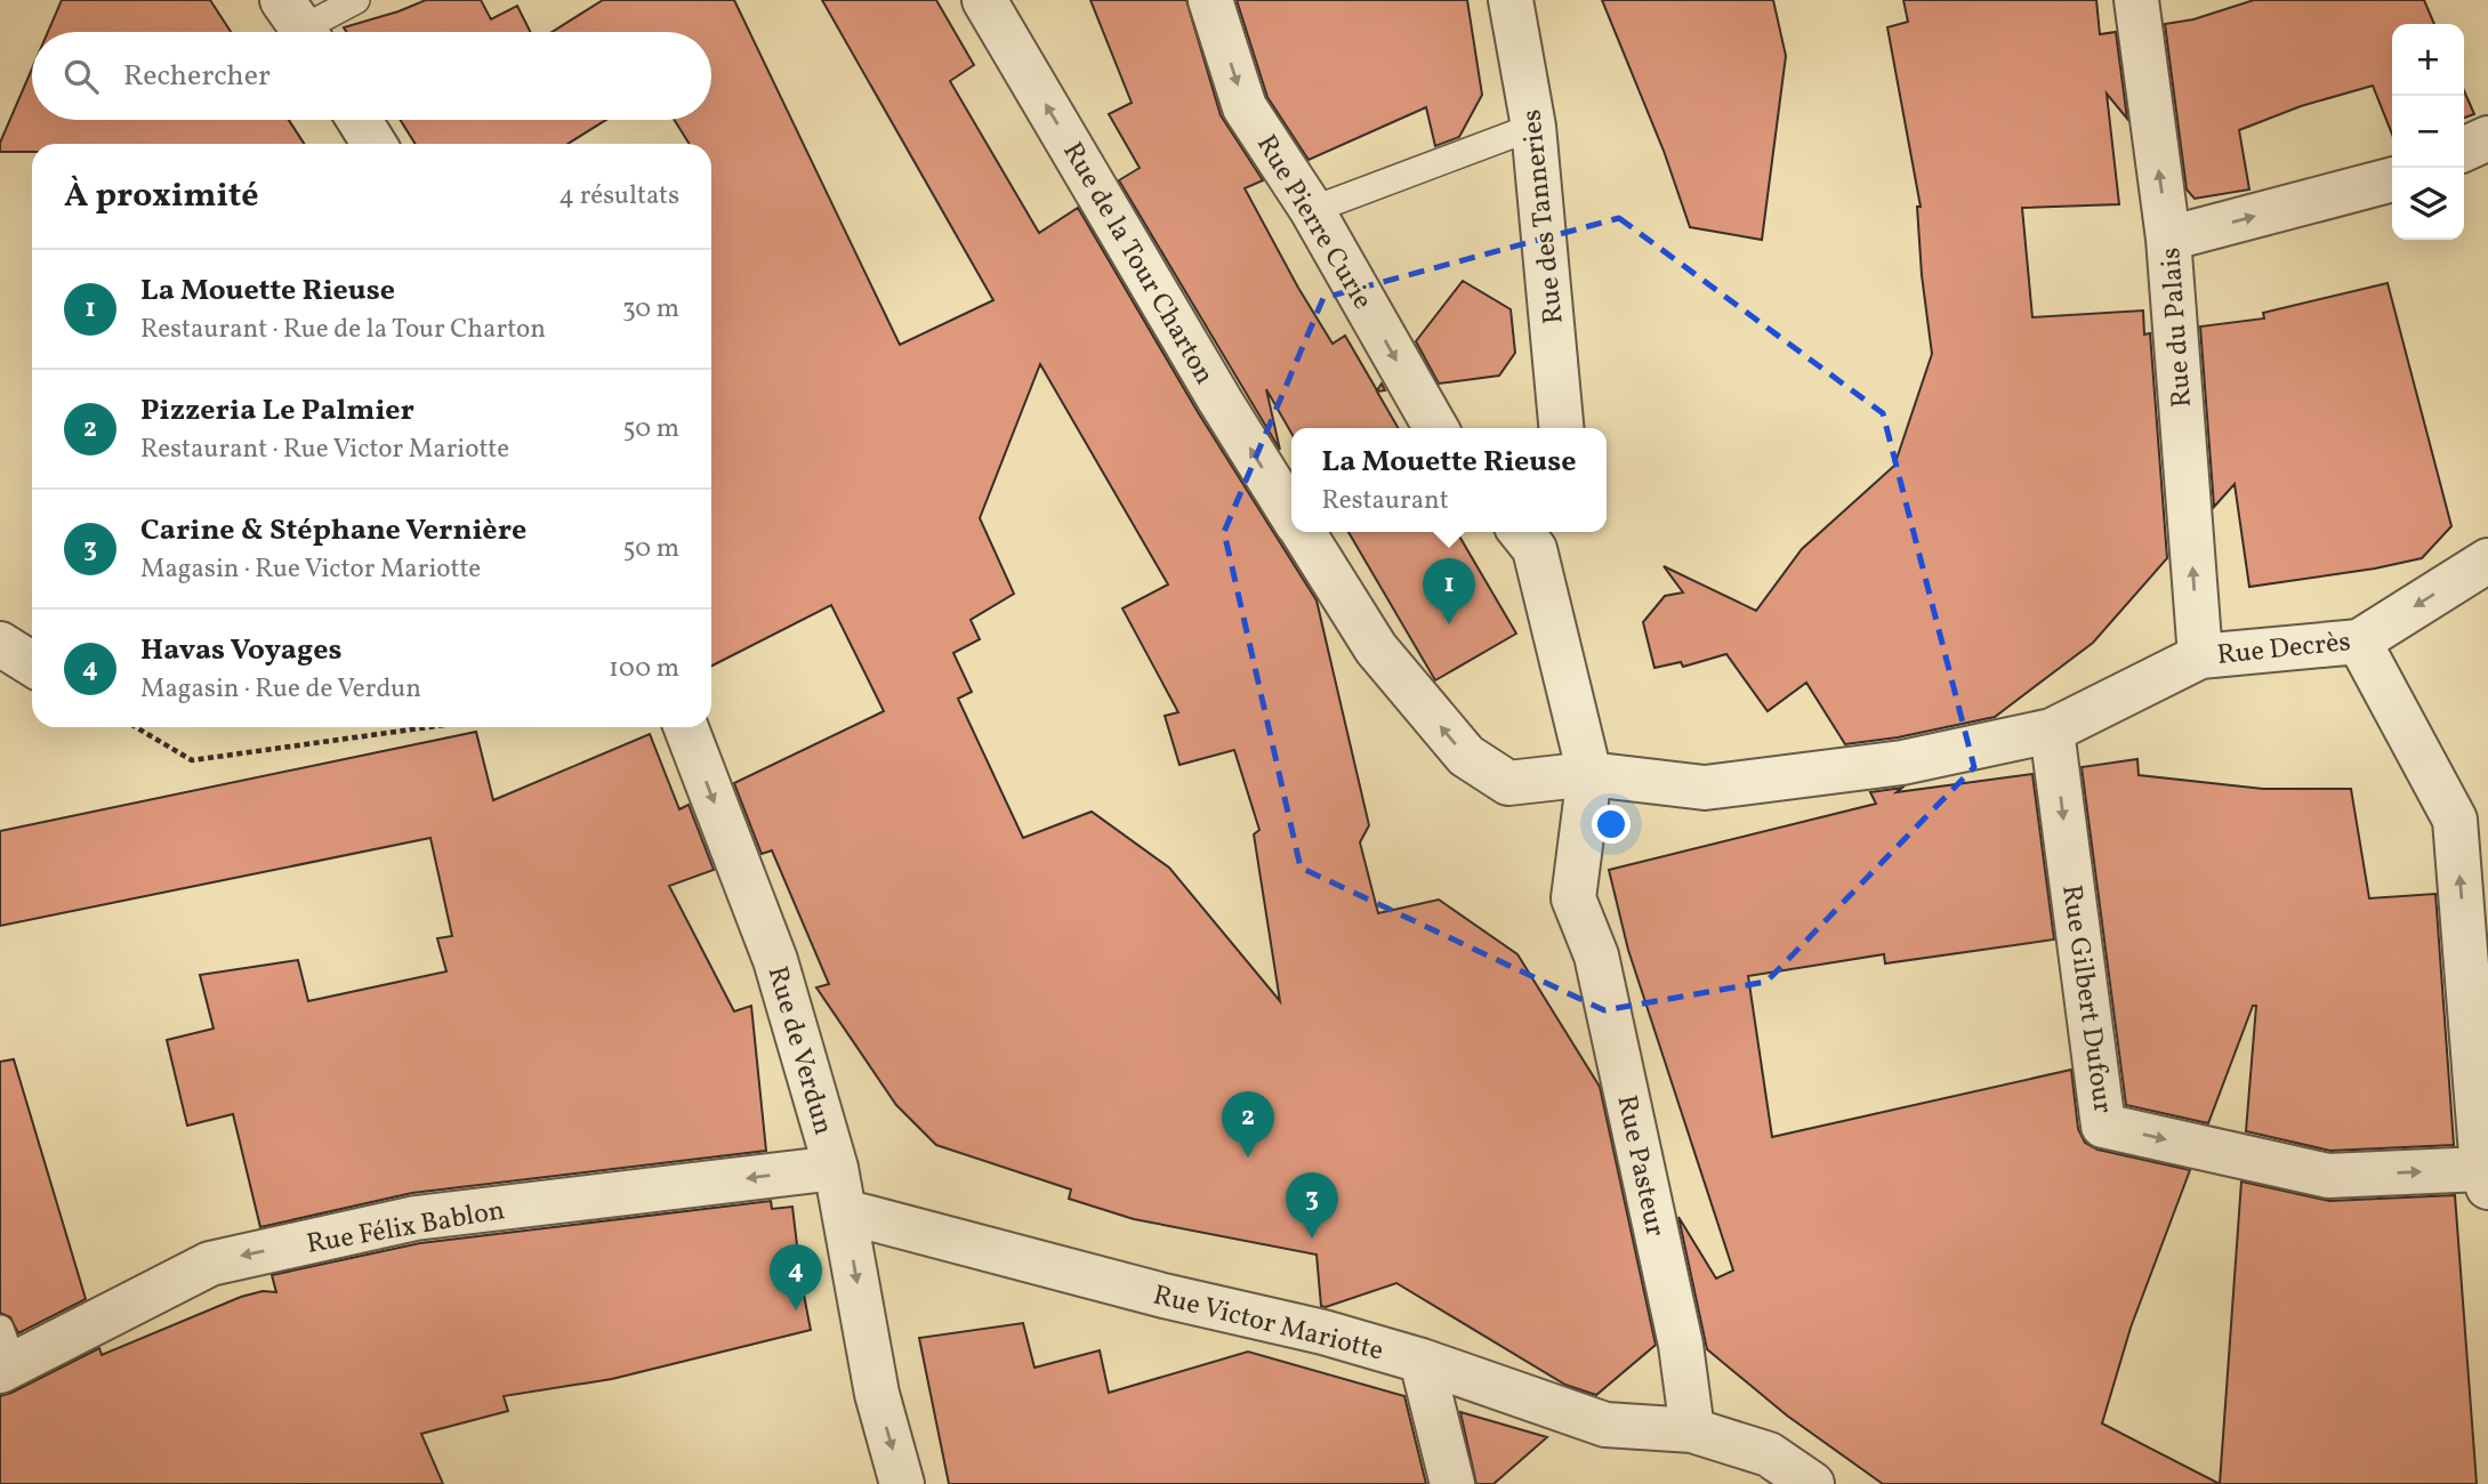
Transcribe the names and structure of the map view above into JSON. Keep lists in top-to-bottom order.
{
  "streets": {
    "street": [
      "Rue des Tanneries",
      "Rue Pierre Curie",
      "Rue de la Tour Charton",
      "Rue du Palais",
      "Rue Decrès",
      "Rue Gilbert Dufour",
      "Rue de Verdun",
      "Rue Pasteur",
      "Rue Félix Bablon",
      "Rue Victor Mariotte"
    ]
  },
  "crossings": [
    ["Rue de la Tour Charton", "Rue Pasteur"],
    ["Rue du Palais", "Rue Decrès"],
    ["Rue de Verdun", "Rue Félix Bablon"],
    ["Rue de Verdun", "Rue Victor Mariotte"],
    ["Rue Pasteur", "Rue Victor Mariotte"]
  ],
  "one_way": [
    "Rue Pierre Curie",
    "Rue de la Tour Charton",
    "Rue du Palais",
    "Rue Decrès",
    "Rue de Verdun",
    "Rue Félix Bablon"
  ],
  "page": {
    "map_buttons": ["+", "−"],
    "search": "Rechercher",
    "heading": ["À proximité", "4 résultats"],
    "list": [
      {
        "mark": "1",
        "name": "La Mouette Rieuse",
        "note": "Restaurant · Rue de la Tour Charton",
        "value": "30 m"
      },
      {
        "mark": "2",
        "name": "Pizzeria Le Palmier",
        "note": "Restaurant · Rue Victor Mariotte",
        "value": "50 m"
      },
      {
        "mark": "3",
        "name": "Carine & Stéphane Vernière",
        "note": "Magasin · Rue Victor Mariotte",
        "value": "50 m"
      },
      {
        "mark": "4",
        "name": "Havas Voyages",
        "note": "Magasin · Rue de Verdun",
        "value": "100 m"
      }
    ],
    "popup": ["La Mouette Rieuse", "Restaurant"],
    "pins": [
      "1",
      "2",
      "3",
      "4"
    ]
  }
}
